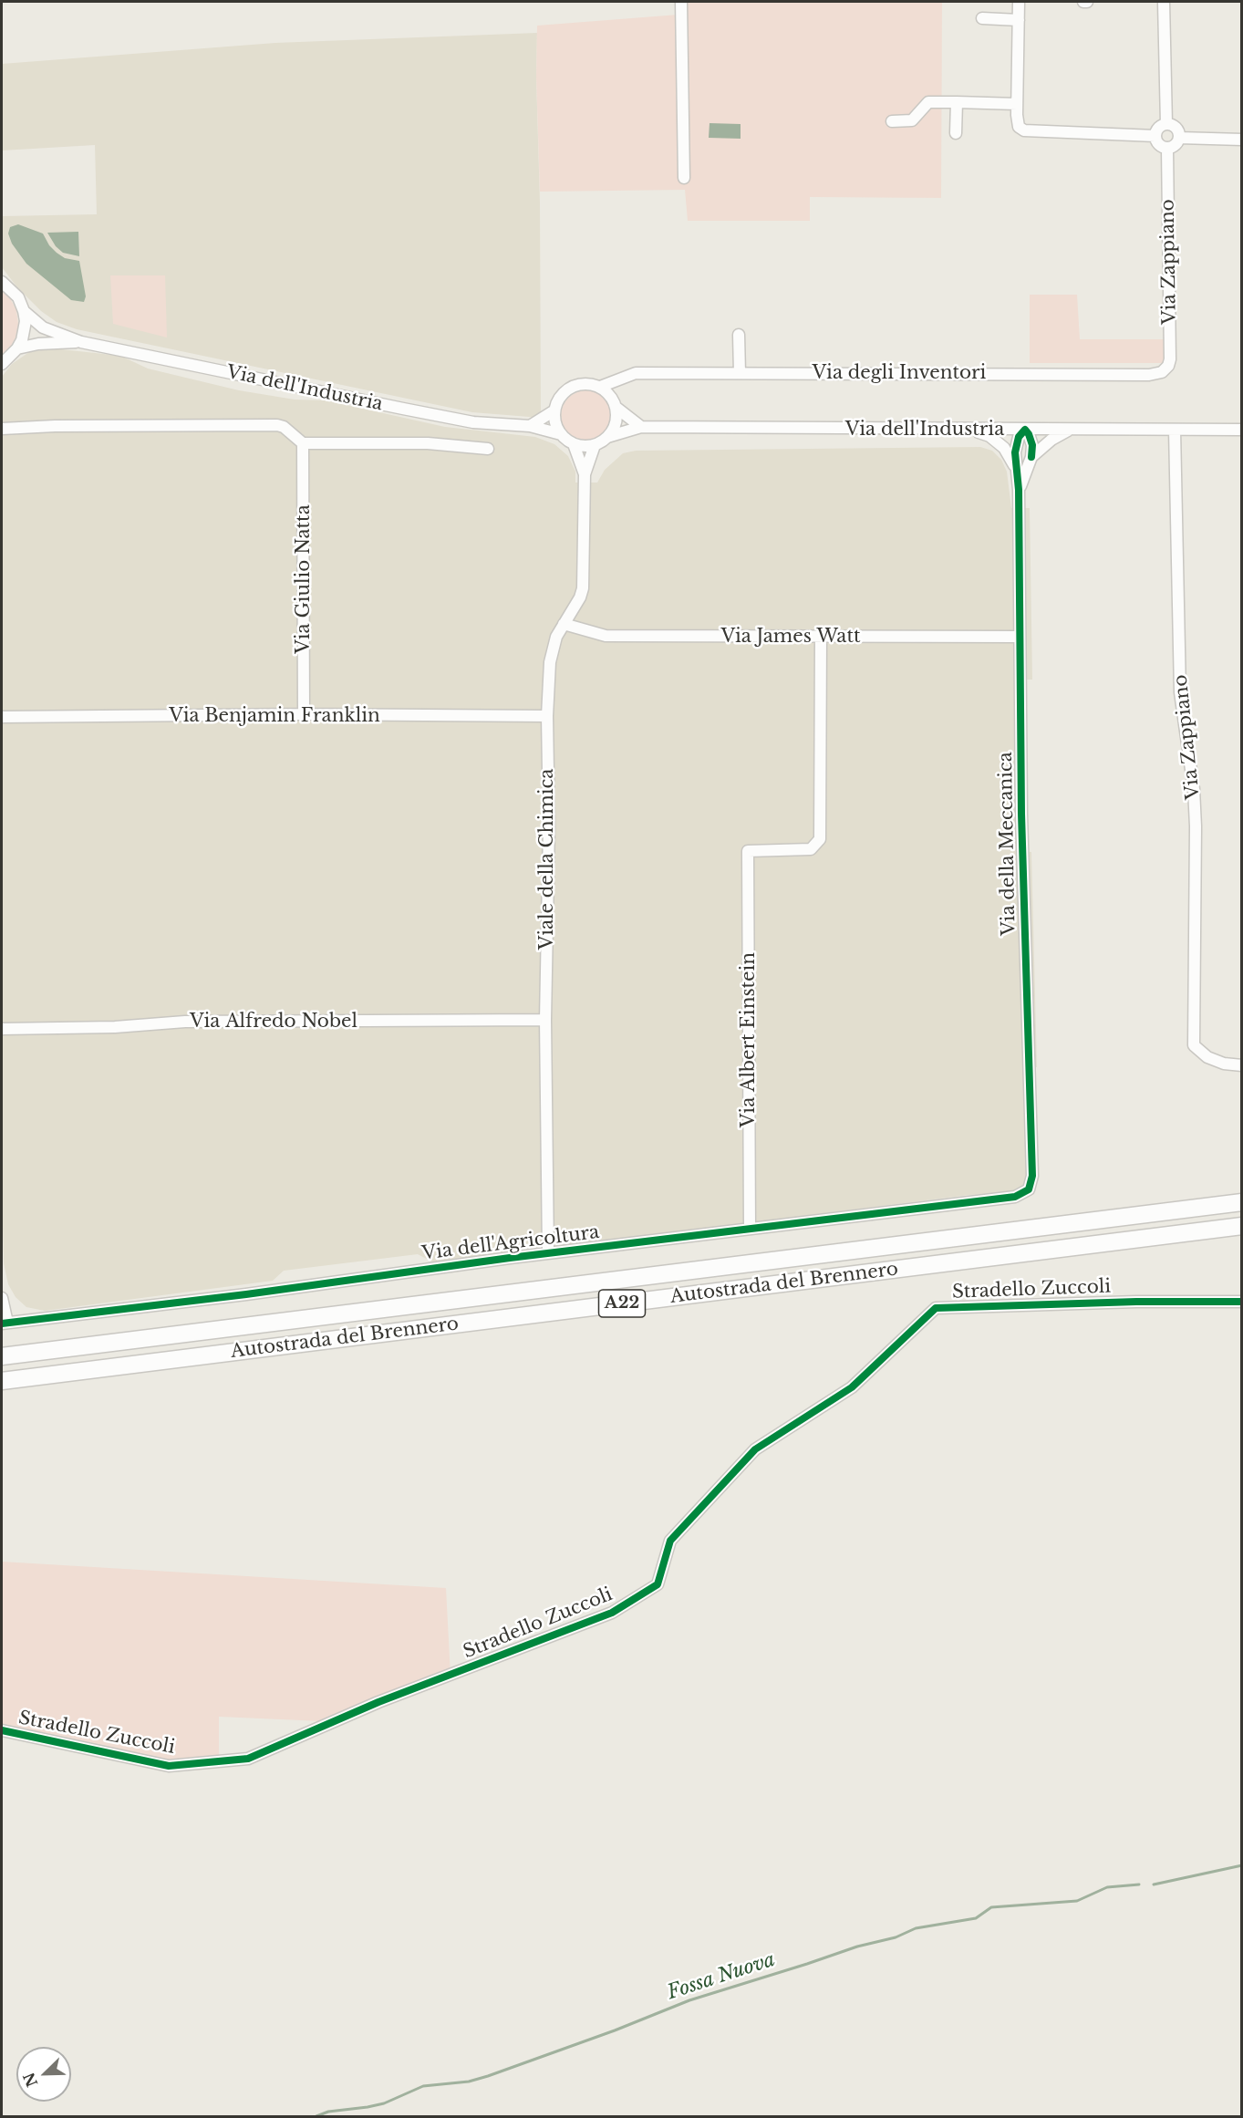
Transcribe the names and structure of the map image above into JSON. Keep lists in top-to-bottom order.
{
  "streets": {
    "highway": ["Autostrada del Brennero", "A22"],
    "street": [
      "Via Zappiano",
      "Via degli Inventori",
      "Via dell'Industria",
      "Via Giulio Natta",
      "Via James Watt",
      "Via Benjamin Franklin",
      "Via della Meccanica",
      "Viale della Chimica",
      "Via Alfredo Nobel",
      "Via Albert Einstein",
      "Via dell'Agricoltura",
      "Stradello Zuccoli"
    ]
  },
  "crossings": [
    ["Via Zappiano", "Via degli Inventori"],
    ["Via Zappiano", "Via dell'Industria"],
    ["Via degli Inventori", "Via dell'Industria"],
    ["Via degli Inventori", "Viale della Chimica"],
    ["Via dell'Industria", "Via della Meccanica"],
    ["Via dell'Industria", "Viale della Chimica"],
    ["Via Giulio Natta", "Via Benjamin Franklin"],
    ["Via James Watt", "Via della Meccanica"],
    ["Via James Watt", "Viale della Chimica"],
    ["Via James Watt", "Via Albert Einstein"],
    ["Via Benjamin Franklin", "Viale della Chimica"],
    ["Via della Meccanica", "Via dell'Agricoltura"],
    ["Viale della Chimica", "Via Alfredo Nobel"],
    ["Viale della Chimica", "Via dell'Agricoltura"],
    ["Via Albert Einstein", "Via dell'Agricoltura"]
  ],
  "water": ["Fossa Nuova"],
  "north": "bottom left"
}
